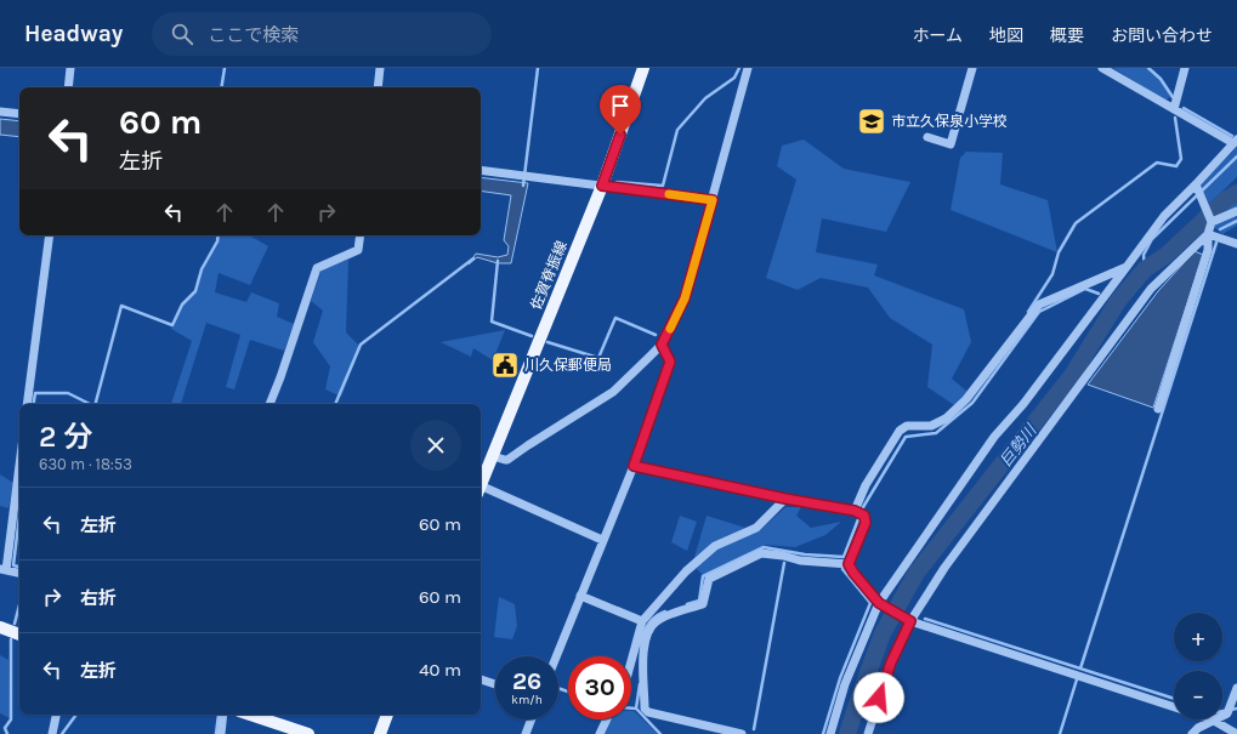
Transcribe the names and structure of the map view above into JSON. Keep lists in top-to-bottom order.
{
  "streets": {
    "main road": ["佐賀脊振線"]
  },
  "water": ["巨勢川"],
  "places": {
    "school or university": ["市立久保泉小学校"],
    "public building": ["川久保郵便局"]
  },
  "page": {
    "header": "Headway",
    "search": "ここで検索",
    "nav": [
      "ホーム",
      "地図",
      "概要",
      "お問い合わせ"
    ],
    "turn": ["60 m", "左折"],
    "heading": ["2 分", "630 m · 18:53"],
    "list": [
      {
        "name": "左折",
        "value": "60 m"
      },
      {
        "name": "右折",
        "value": "60 m"
      },
      {
        "name": "左折",
        "value": "40 m"
      }
    ],
    "map_buttons": ["+", "−"],
    "speed": "26 km/h",
    "limit": "30"
  }
}
